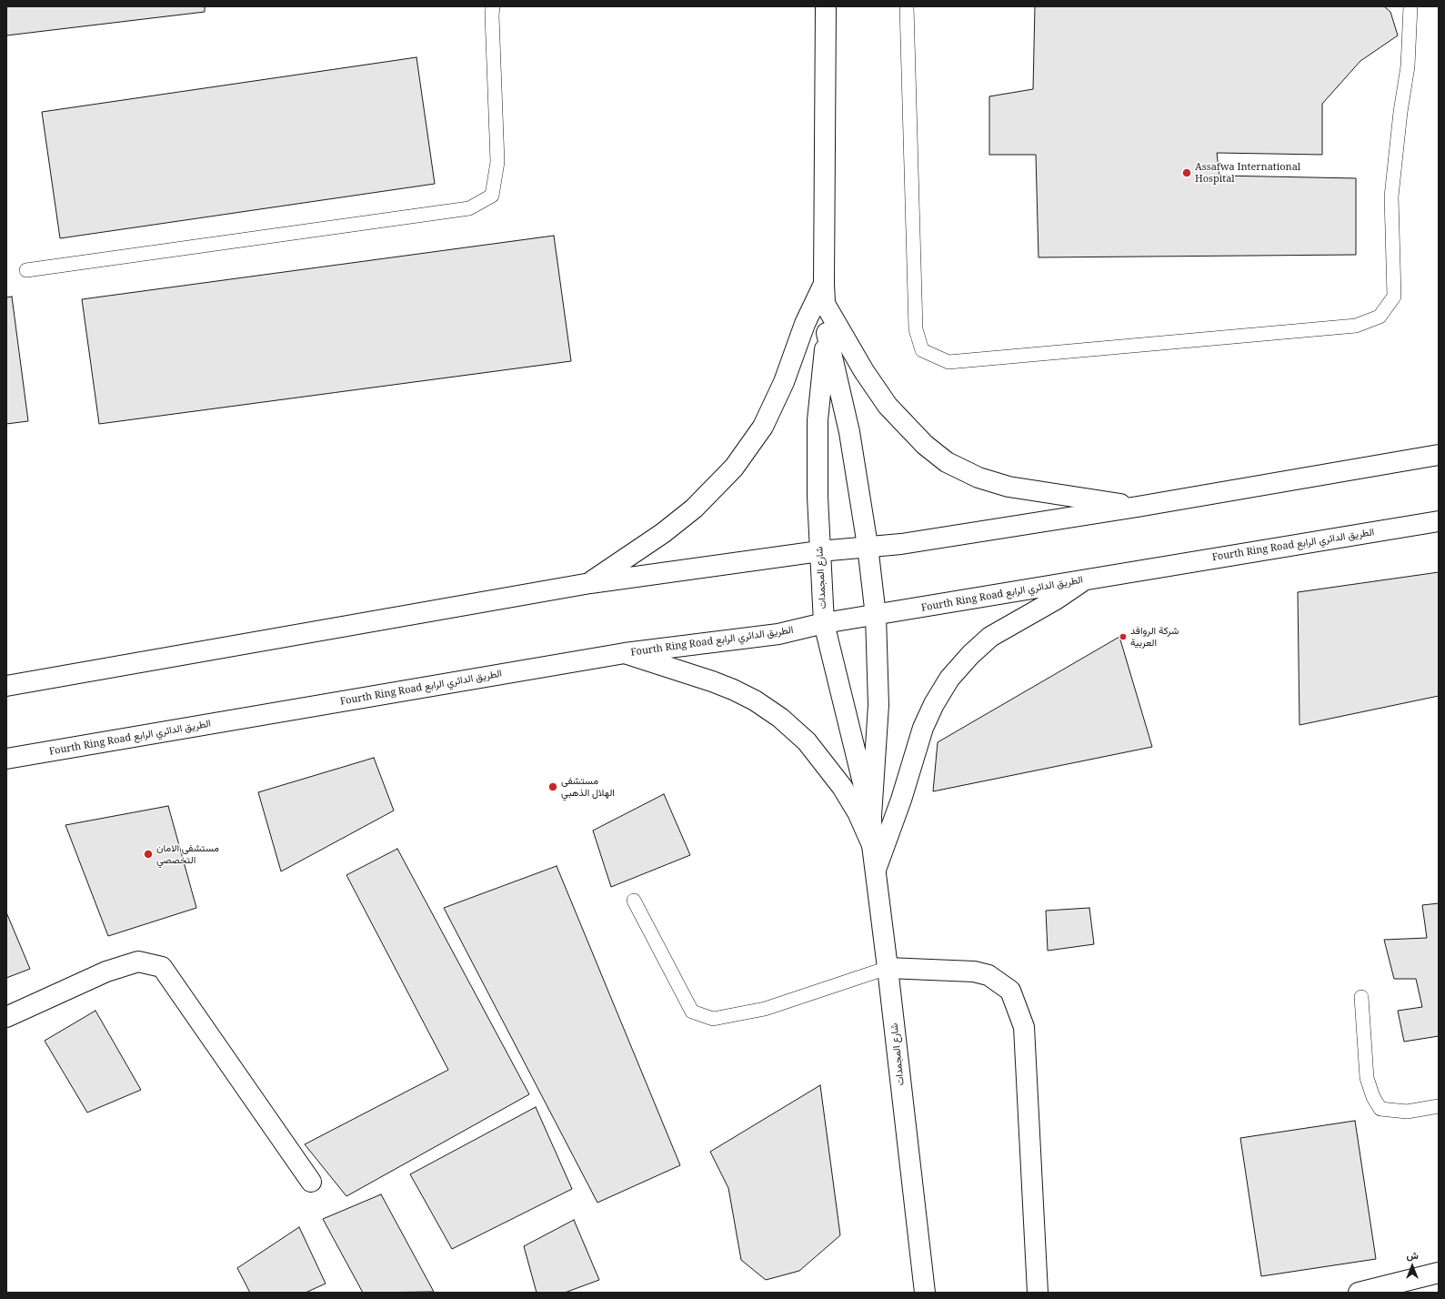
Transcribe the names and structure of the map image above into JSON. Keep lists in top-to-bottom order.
{
  "streets": {
    "main road": ["Fourth Ring Road الطريق الدائري الرابع", "شارع المجمدات"]
  },
  "crossings": [
    ["Fourth Ring Road الطريق الدائري الرابع", "شارع المجمدات"]
  ],
  "places": [
    "Assafwa International Hospital",
    "شركة الروافد العربية",
    "مستشفى الهلال الذهبي",
    "مستشفى الامان التخصصي"
  ],
  "north": "top"
}
